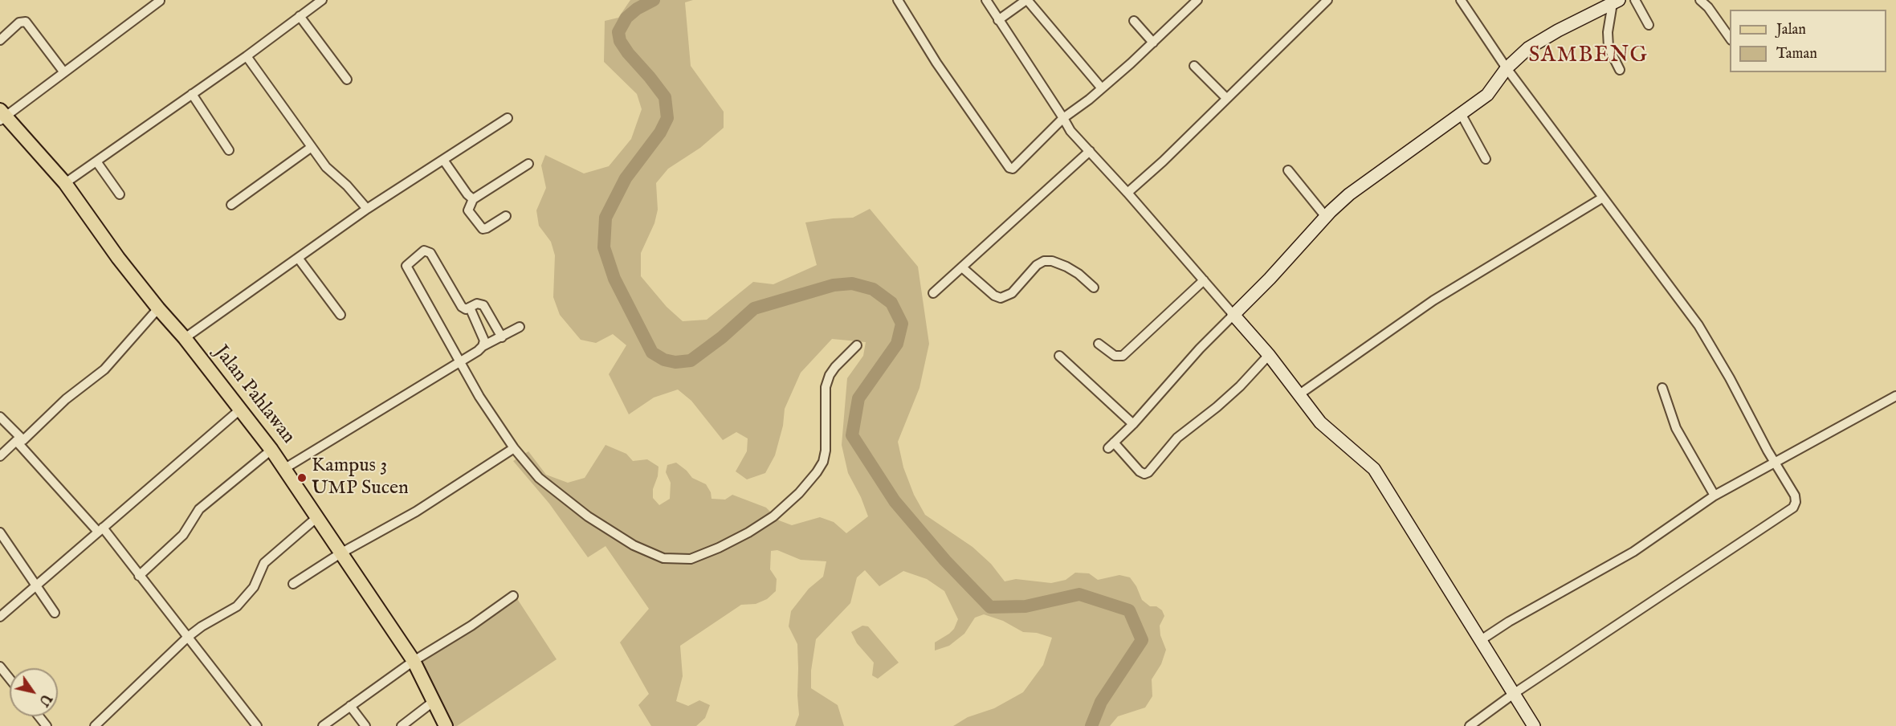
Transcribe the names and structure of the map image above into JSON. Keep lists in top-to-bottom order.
{
  "streets": {
    "main road": ["Jalan Pahlawan"]
  },
  "districts": ["SAMBENG"],
  "places": ["Kampus 3 UMP Sucen"],
  "legend": ["Jalan", "Taman"],
  "north": "bottom right"
}
